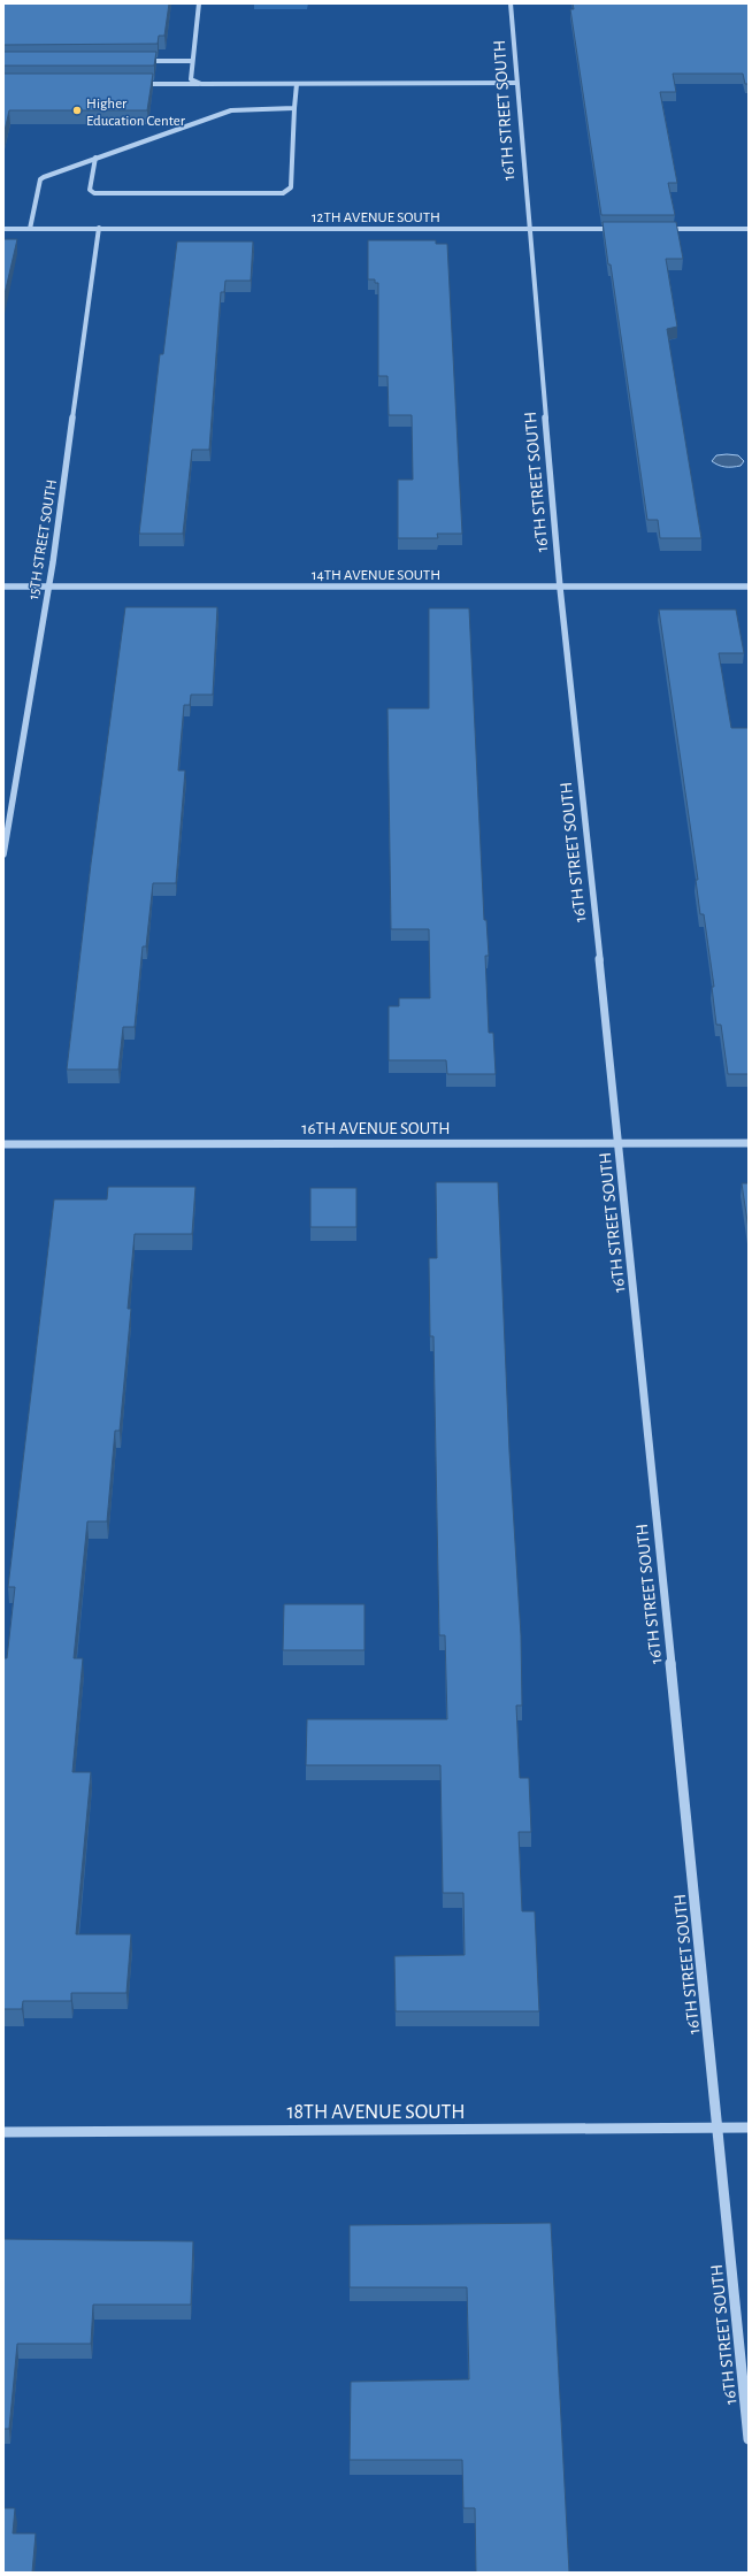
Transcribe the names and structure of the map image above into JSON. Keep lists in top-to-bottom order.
{
  "streets": {
    "street": [
      "16TH STREET SOUTH",
      "12TH AVENUE SOUTH",
      "15TH STREET SOUTH",
      "14TH AVENUE SOUTH",
      "16TH AVENUE SOUTH",
      "18TH AVENUE SOUTH"
    ]
  },
  "crossings": [
    ["16TH STREET SOUTH", "12TH AVENUE SOUTH"],
    ["16TH STREET SOUTH", "14TH AVENUE SOUTH"],
    ["16TH STREET SOUTH", "16TH AVENUE SOUTH"],
    ["16TH STREET SOUTH", "18TH AVENUE SOUTH"],
    ["12TH AVENUE SOUTH", "15TH STREET SOUTH"],
    ["15TH STREET SOUTH", "14TH AVENUE SOUTH"]
  ],
  "places": ["Higher Education Center"]
}
